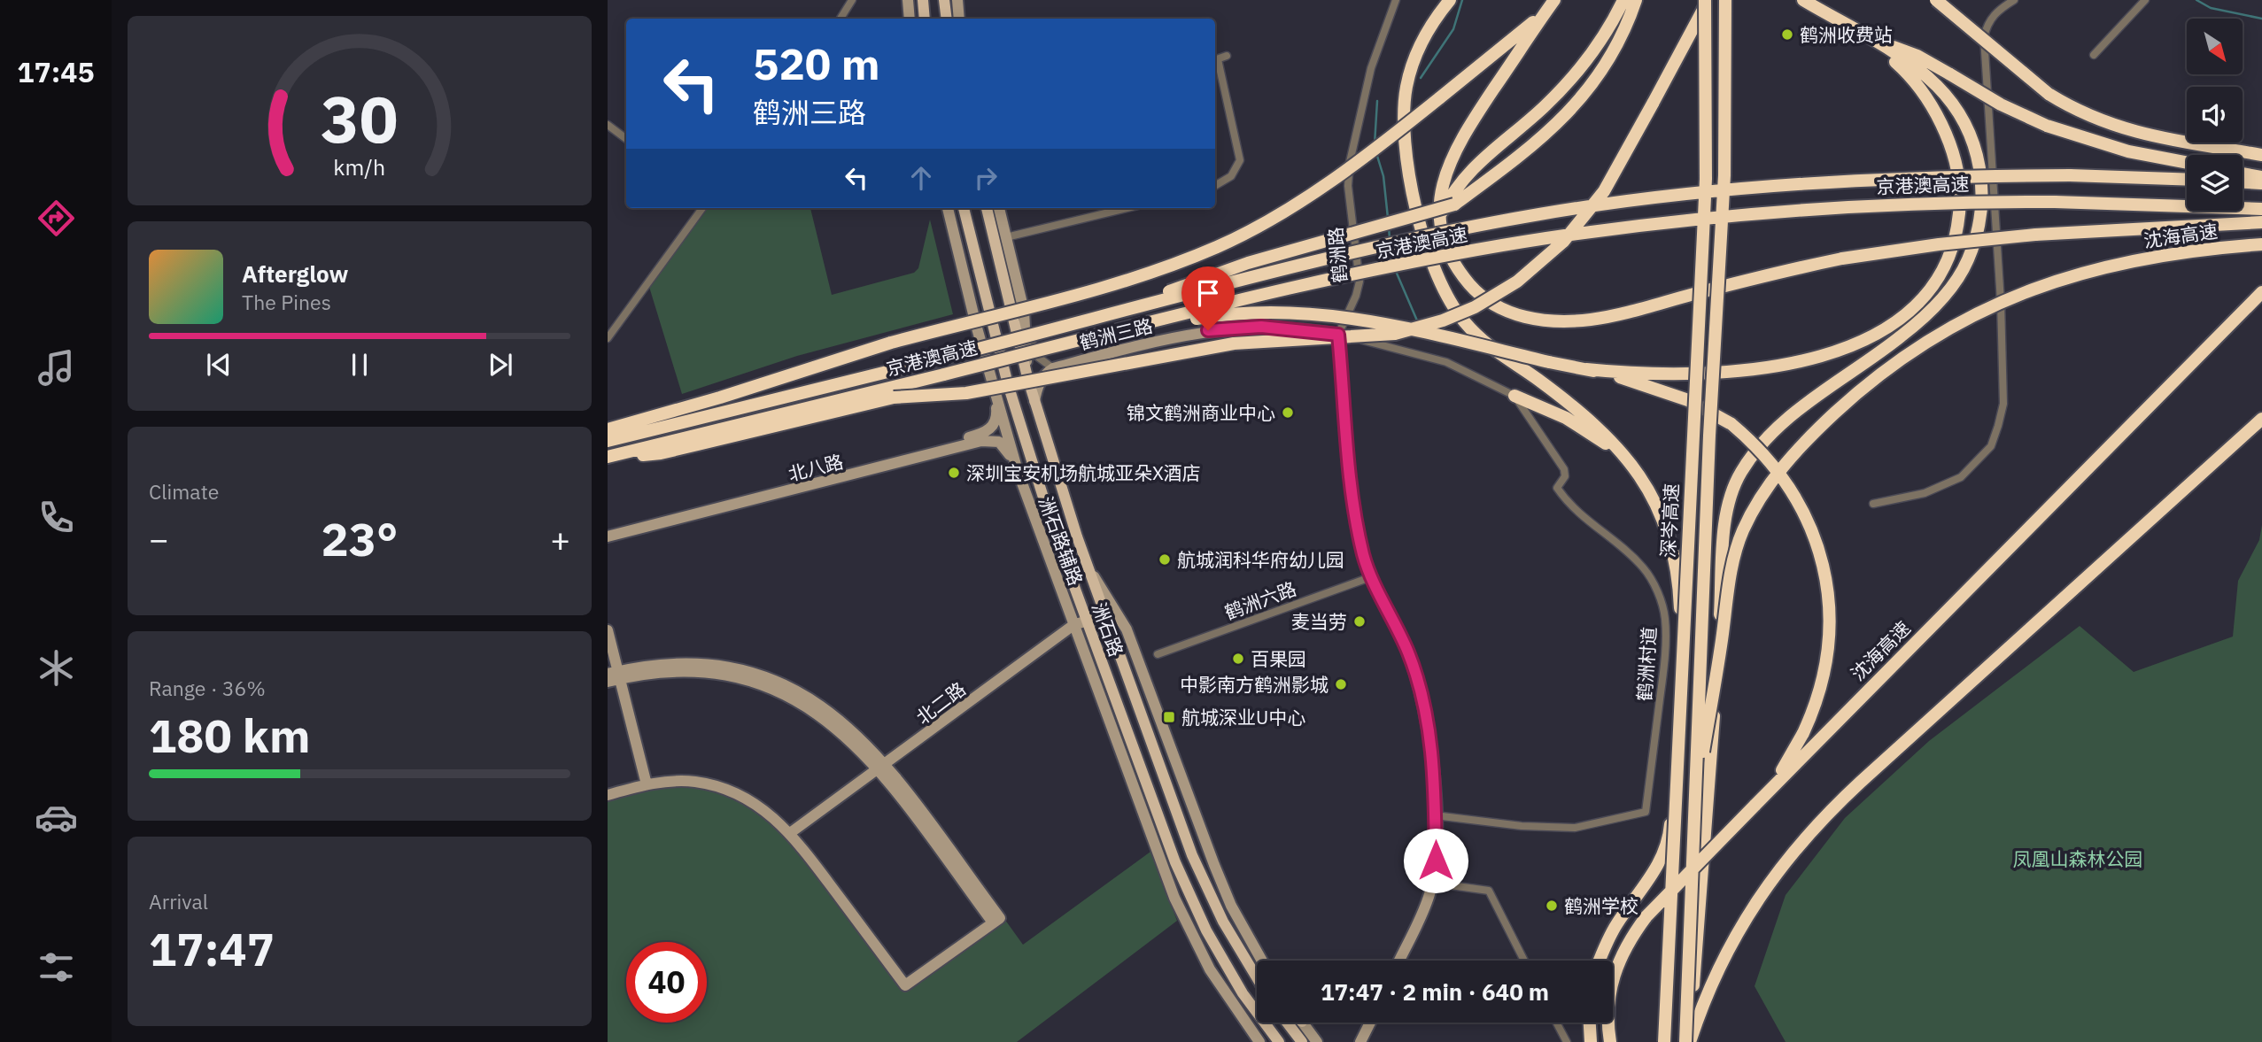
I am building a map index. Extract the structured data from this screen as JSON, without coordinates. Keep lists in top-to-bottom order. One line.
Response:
{"streets":{"highway":["京港澳高速","沈海高速","深岑高速"],"main road":["洲石路"],"street":["鹤洲路","鹤洲三路","北八路","洲石路辅路","鹤洲六路","鹤洲村道","北二路"]},"crossings":[["沈海高速","深岑高速"],["鹤洲路","鹤洲三路"],["鹤洲路","鹤洲六路"],["鹤洲路","鹤洲村道"],["鹤洲三路","鹤洲村道"],["北八路","洲石路辅路"],["洲石路辅路","北二路"],["洲石路","北二路"]],"parks":["凤凰山森林公园"],"places":{"other":["鹤洲收费站","锦文鹤洲商业中心","深圳宝安机场航城亚朵X酒店","航城润科华府幼儿园","麦当劳","百果园","中影南方鹤洲影城","鹤洲学校"],"transit":["航城深业U中心"]},"north":"bottom right","page":{"tabs":"17:45","turn":["520 m","鹤洲三路"],"song":["Afterglow","The Pines"],"tile":["Climate",["Range · 36%","180 km"],["Arrival","17:47"]],"heat":["−","23°","+"],"limit":"40","trip":"17:47 · 2 min · 640 m","gauge":["30","km/h"]}}
